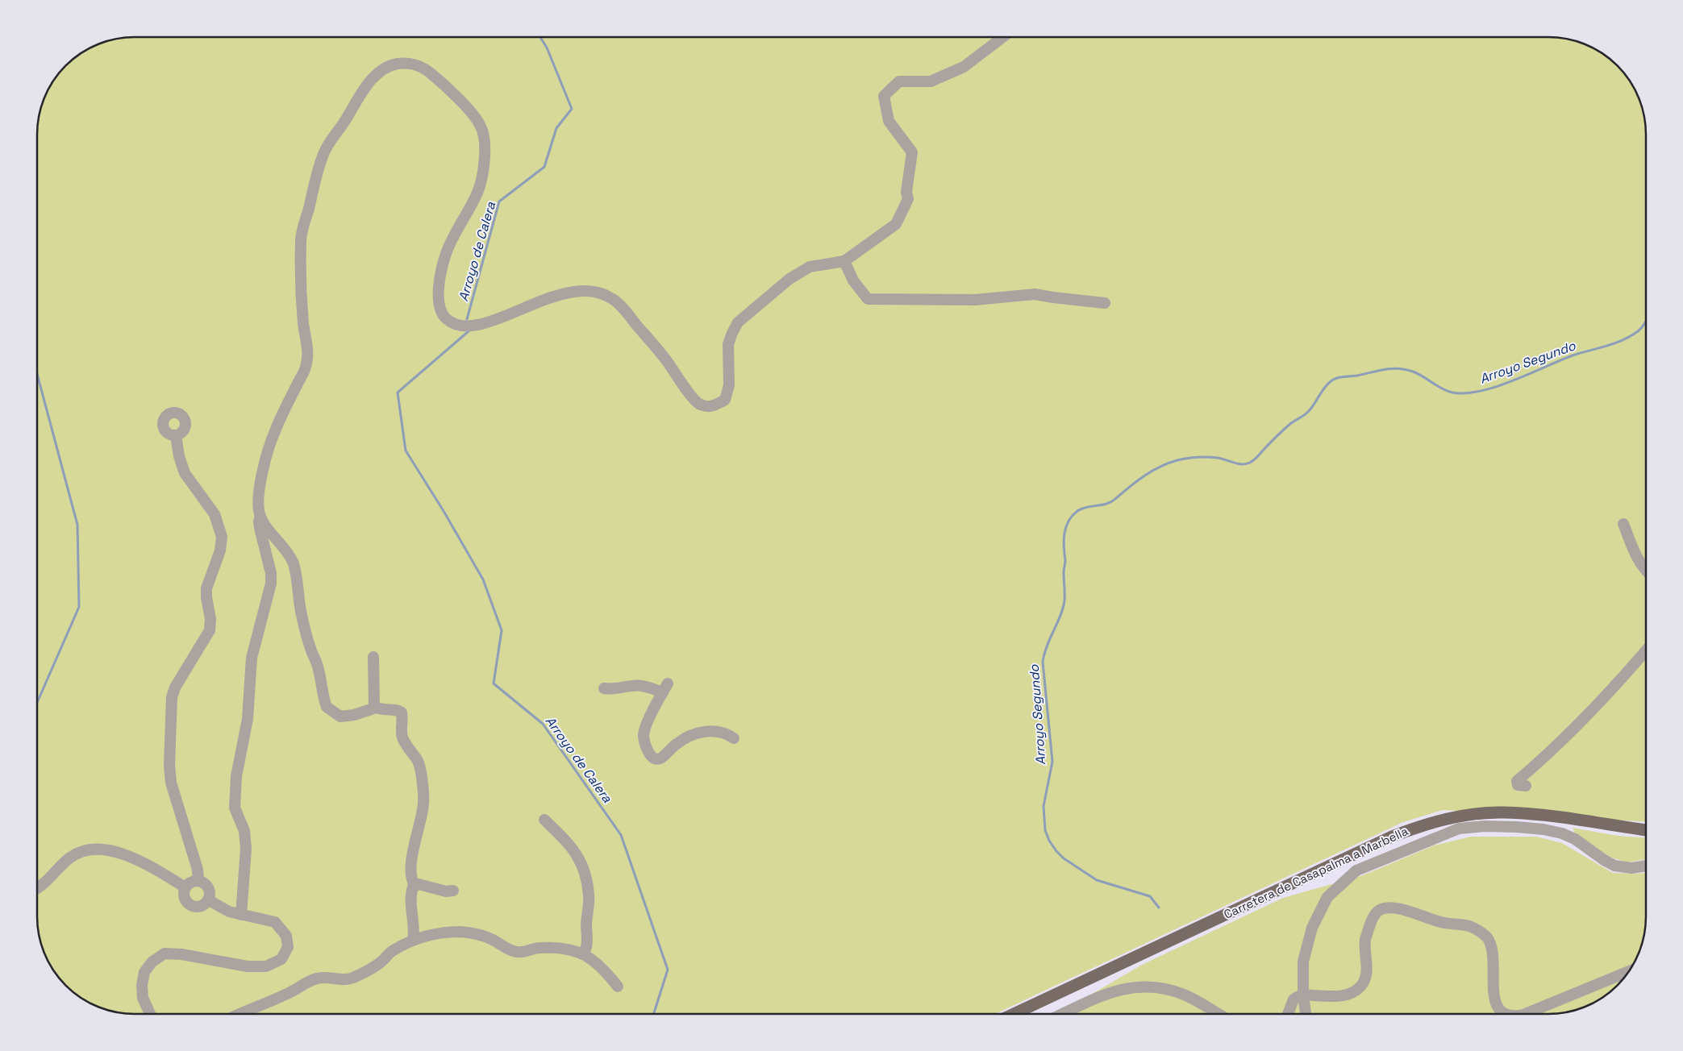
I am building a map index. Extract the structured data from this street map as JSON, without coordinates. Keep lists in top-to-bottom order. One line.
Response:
{"streets":{"main road":["Carretera de Casapalma a Marbella"]},"water":["Arroyo de Calera","Arroyo Segundo"]}
